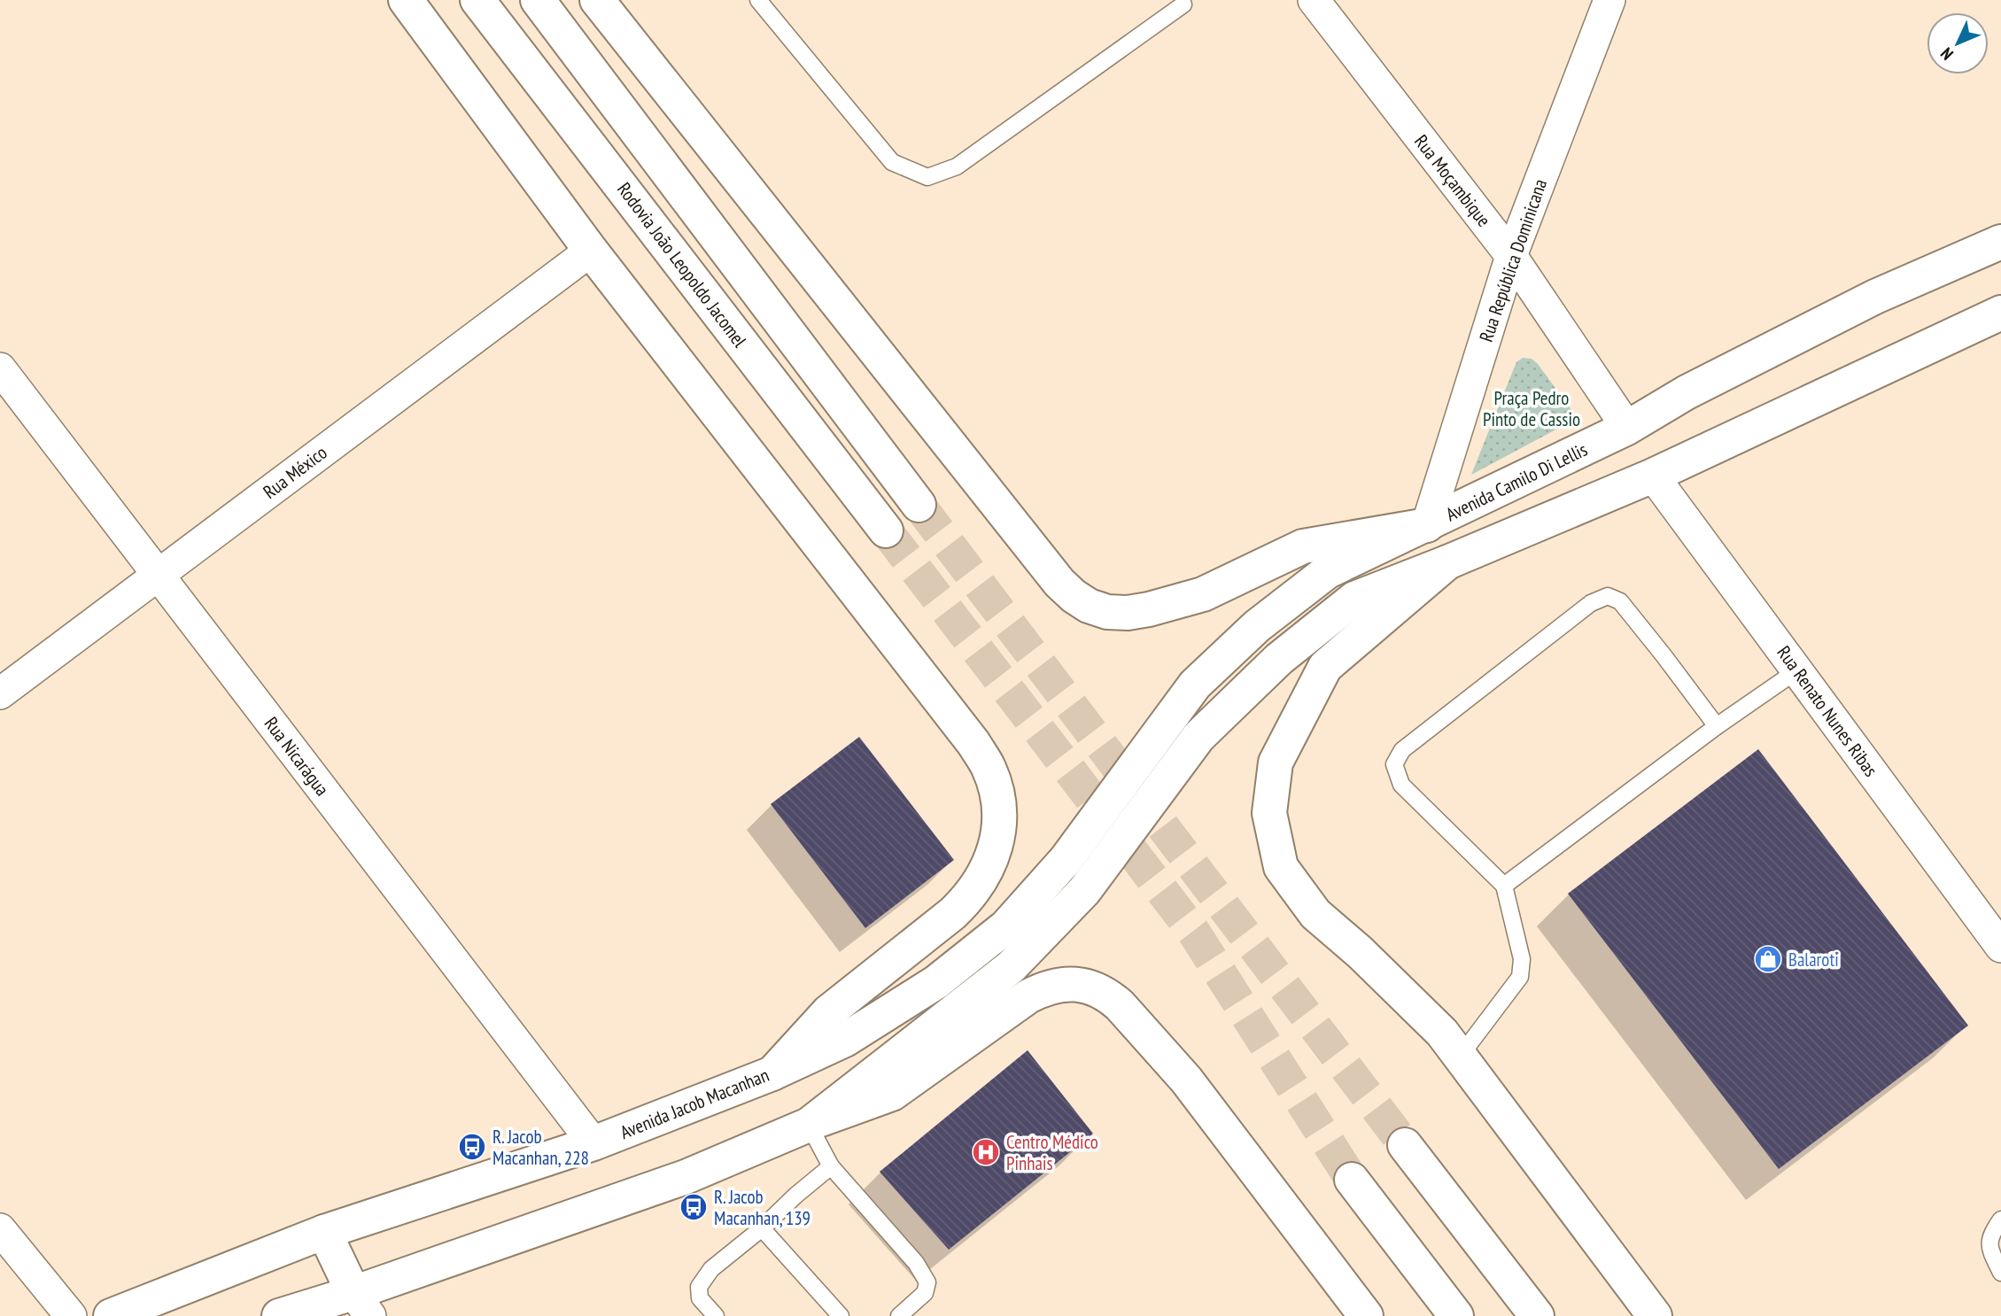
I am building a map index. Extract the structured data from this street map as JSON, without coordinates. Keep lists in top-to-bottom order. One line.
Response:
{"streets":{"main road":["Rodovia João Leopoldo Jacomel","Avenida Camilo Di Lellis","Avenida Jacob Macanhan"],"street":["Rua Moçambique","Rua República Dominicana","Rua México","Rua Renato Nunes Ribas","Rua Nicarágua"]},"crossings":[["Rua Moçambique","Rua República Dominicana"],["Rua Moçambique","Avenida Camilo Di Lellis"],["Rua República Dominicana","Avenida Camilo Di Lellis"],["Rua México","Rua Nicarágua"],["Avenida Camilo Di Lellis","Avenida Jacob Macanhan"],["Rua Nicarágua","Avenida Jacob Macanhan"]],"parks":["Praça Pedro Pinto de Cassio"],"places":{"shop":["Balaroti"],"bus stop":["R. Jacob Macanhan, 228","R. Jacob Macanhan, 139"],"hospital":["Centro Médico Pinhais"]},"north":"bottom left"}
